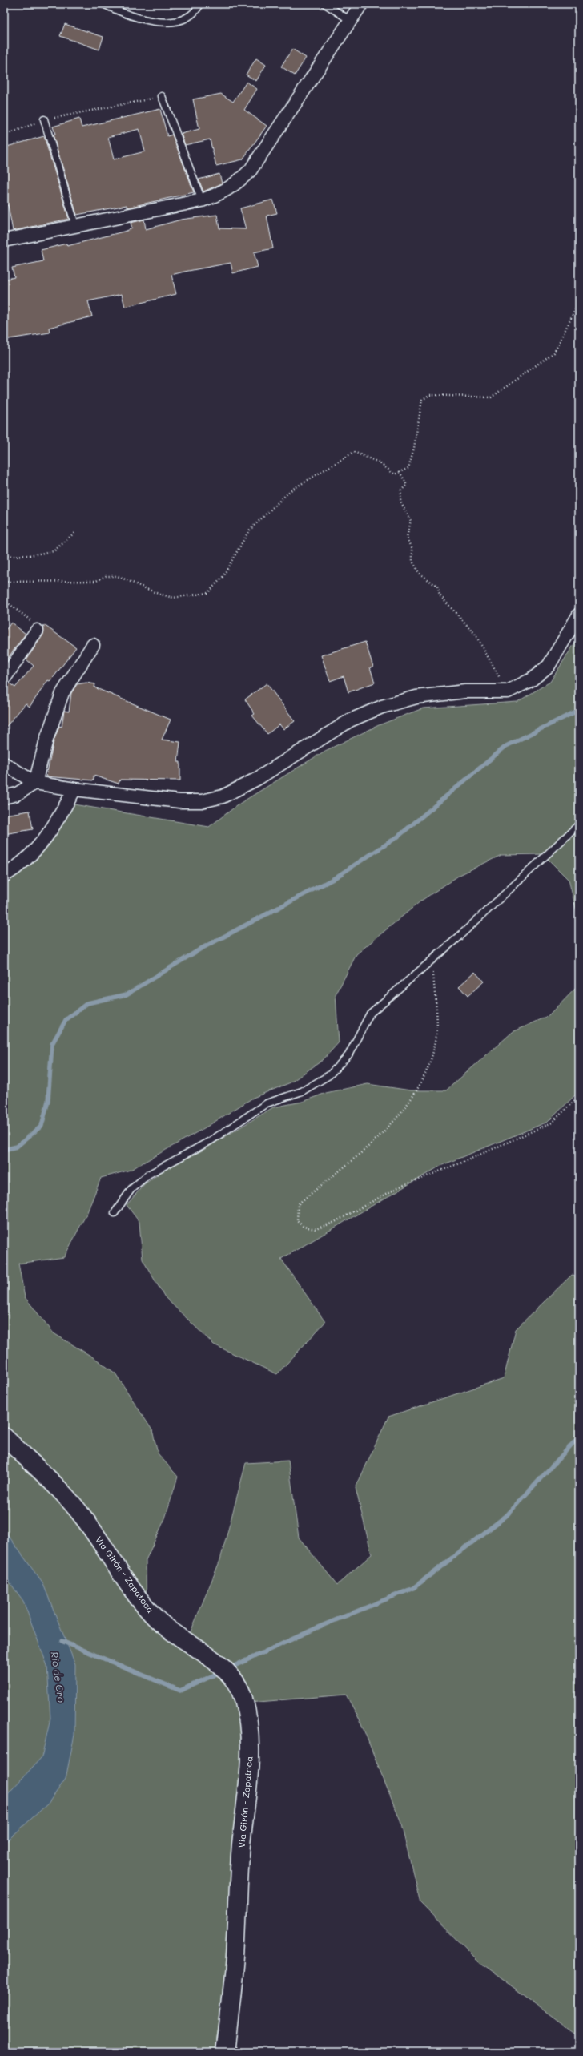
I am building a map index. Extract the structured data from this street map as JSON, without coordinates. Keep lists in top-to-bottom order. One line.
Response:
{"streets":{"main road":["Vía Girón - Zapatoca"]},"water":["Río de Oro"]}
